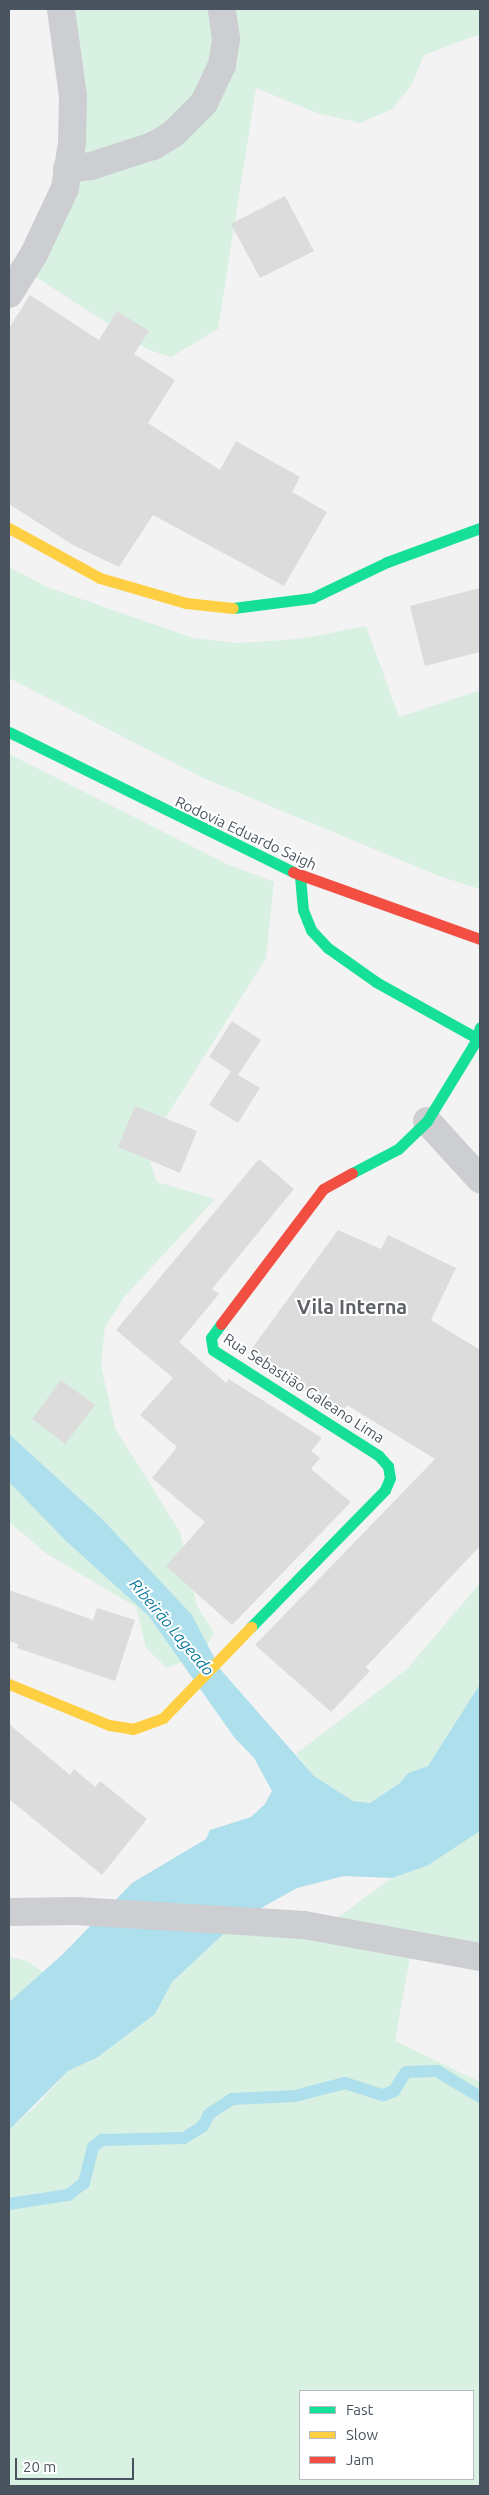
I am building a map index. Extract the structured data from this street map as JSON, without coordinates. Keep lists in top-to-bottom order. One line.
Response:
{"streets":{"main road":["Rodovia Eduardo Saigh","Rua Sebastião Galeano Lima"]},"districts":["Vila Interna"],"water":["Ribeirão Lageado"],"legend":["Fast","Slow","Jam"],"scale_bar":"20 m"}
